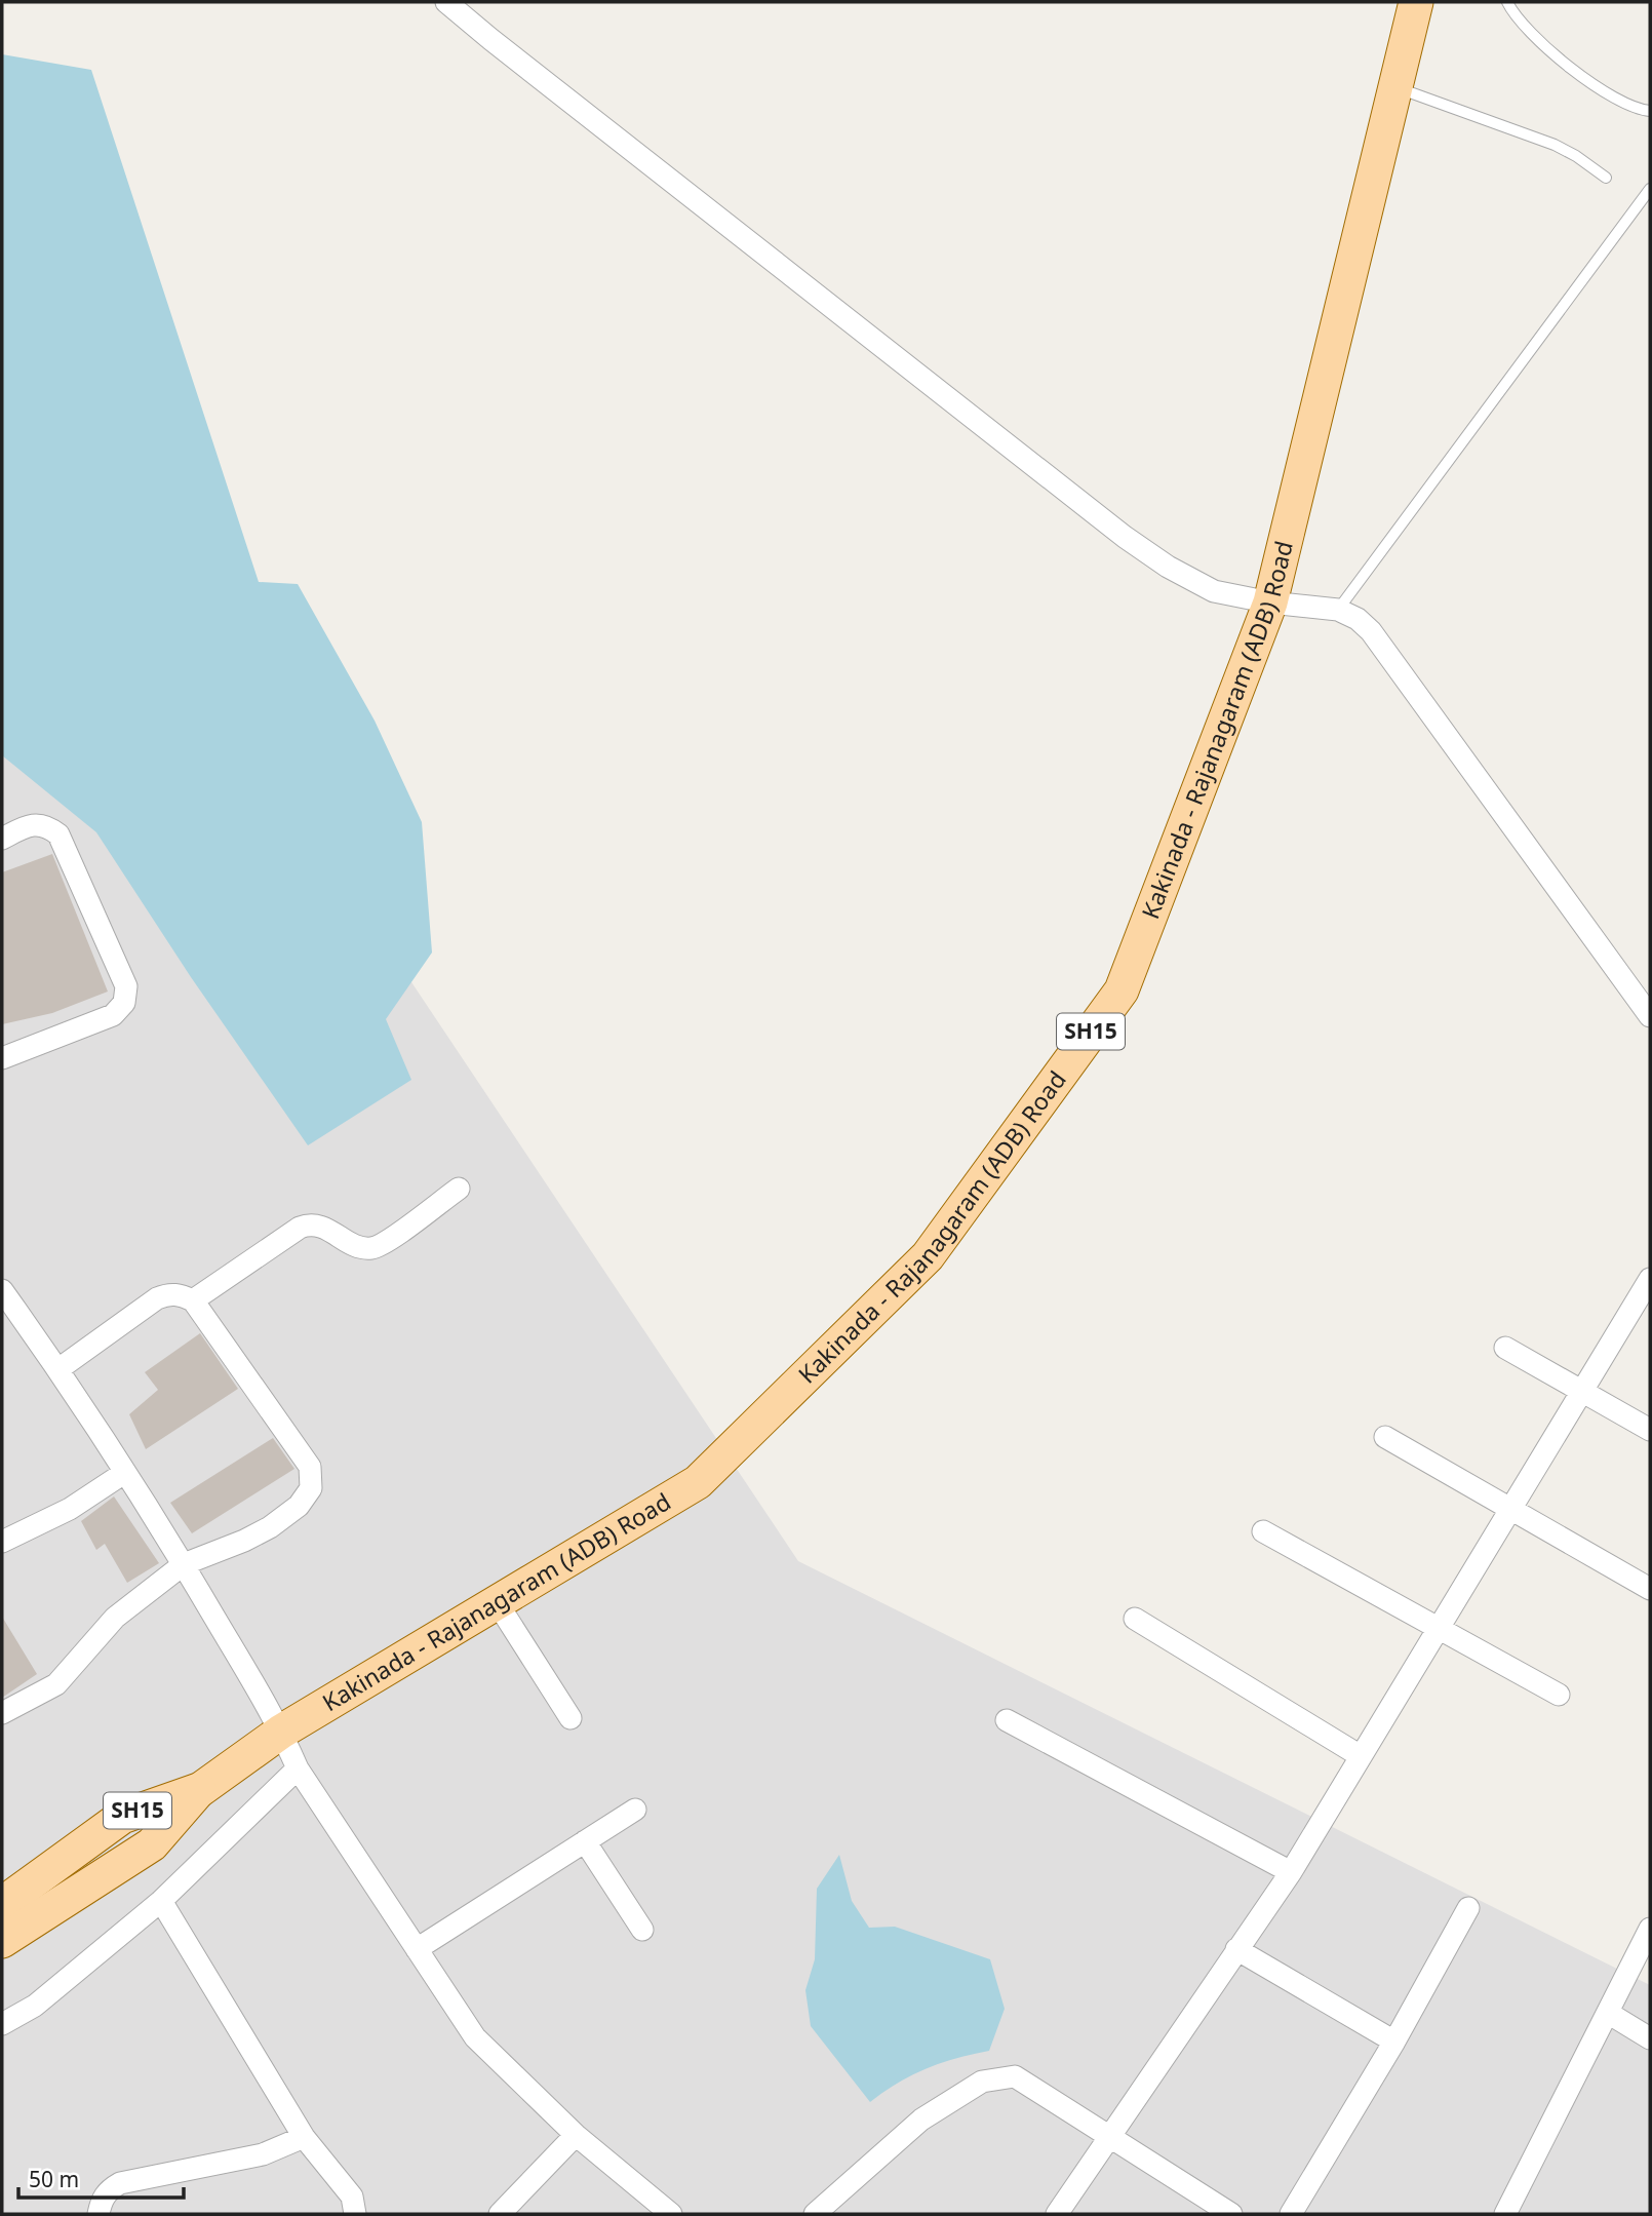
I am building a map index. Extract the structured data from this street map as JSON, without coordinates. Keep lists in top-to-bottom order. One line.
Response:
{"streets":{"main road":["Kakinada - Rajanagaram (ADB) Road","SH15"]},"crossings":[["Kakinada - Rajanagaram (ADB) Road","SH15"]],"scale_bar":"50 m"}
